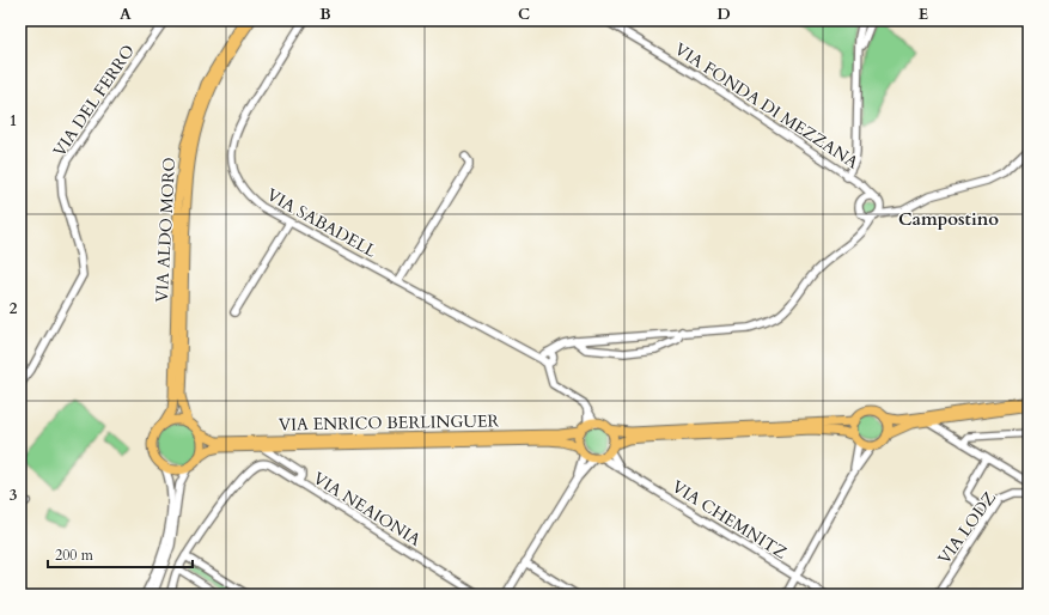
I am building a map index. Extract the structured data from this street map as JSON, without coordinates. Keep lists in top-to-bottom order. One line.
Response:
{"streets":{"main road":["VIA ALDO MORO","VIA ENRICO BERLINGUER"],"street":["VIA DEL FERRO","VIA FONDA DI MEZZANA","VIA SABADELL","VIA NEAIONIA","VIA CHEMNITZ","VIA LODZ"]},"crossings":[["VIA ALDO MORO","VIA ENRICO BERLINGUER"],["VIA ENRICO BERLINGUER","VIA CHEMNITZ"]],"districts":["Campostino"],"scale_bar":"200 m","grid":{"columns":["A","B","C","D","E"],"rows":["1","2","3"]}}
